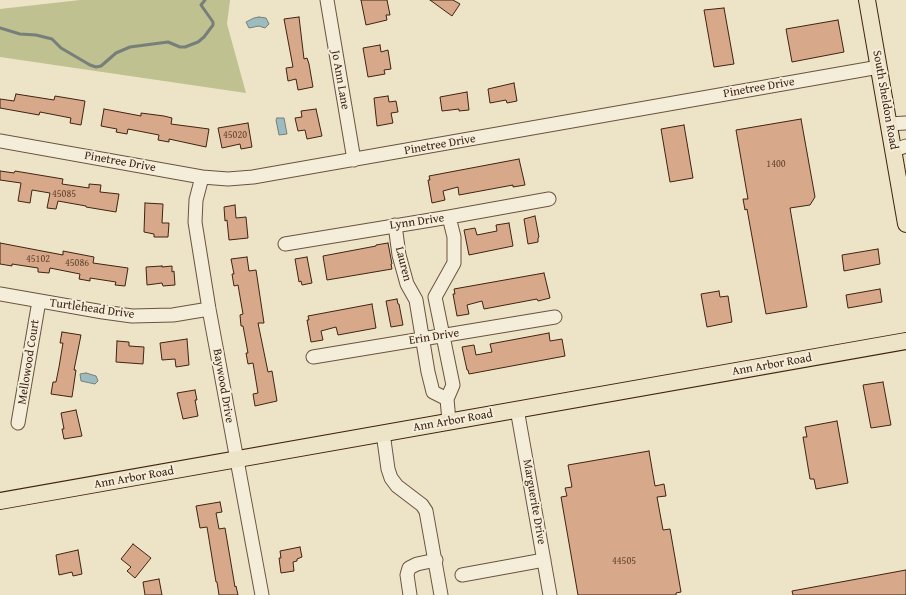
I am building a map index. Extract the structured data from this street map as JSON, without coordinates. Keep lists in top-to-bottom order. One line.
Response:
{"streets":{"main road":["South Sheldon Road","Ann Arbor Road"],"street":["Jo Ann Lane","Pinetree Drive","Lynn Drive","Lauren","Turtlehead Drive","Erin Drive","Mellowood Court","Baywood Drive","Marguerite Drive"]},"crossings":[["Jo Ann Lane","Pinetree Drive"],["Pinetree Drive","South Sheldon Road"],["Pinetree Drive","Baywood Drive"],["Lynn Drive","Lauren"],["Lauren","Erin Drive"],["Turtlehead Drive","Mellowood Court"],["Turtlehead Drive","Baywood Drive"],["Ann Arbor Road","Baywood Drive"],["Ann Arbor Road","Marguerite Drive"]],"house_numbers":["45020","1400","45085","45102","45086","44505"]}
